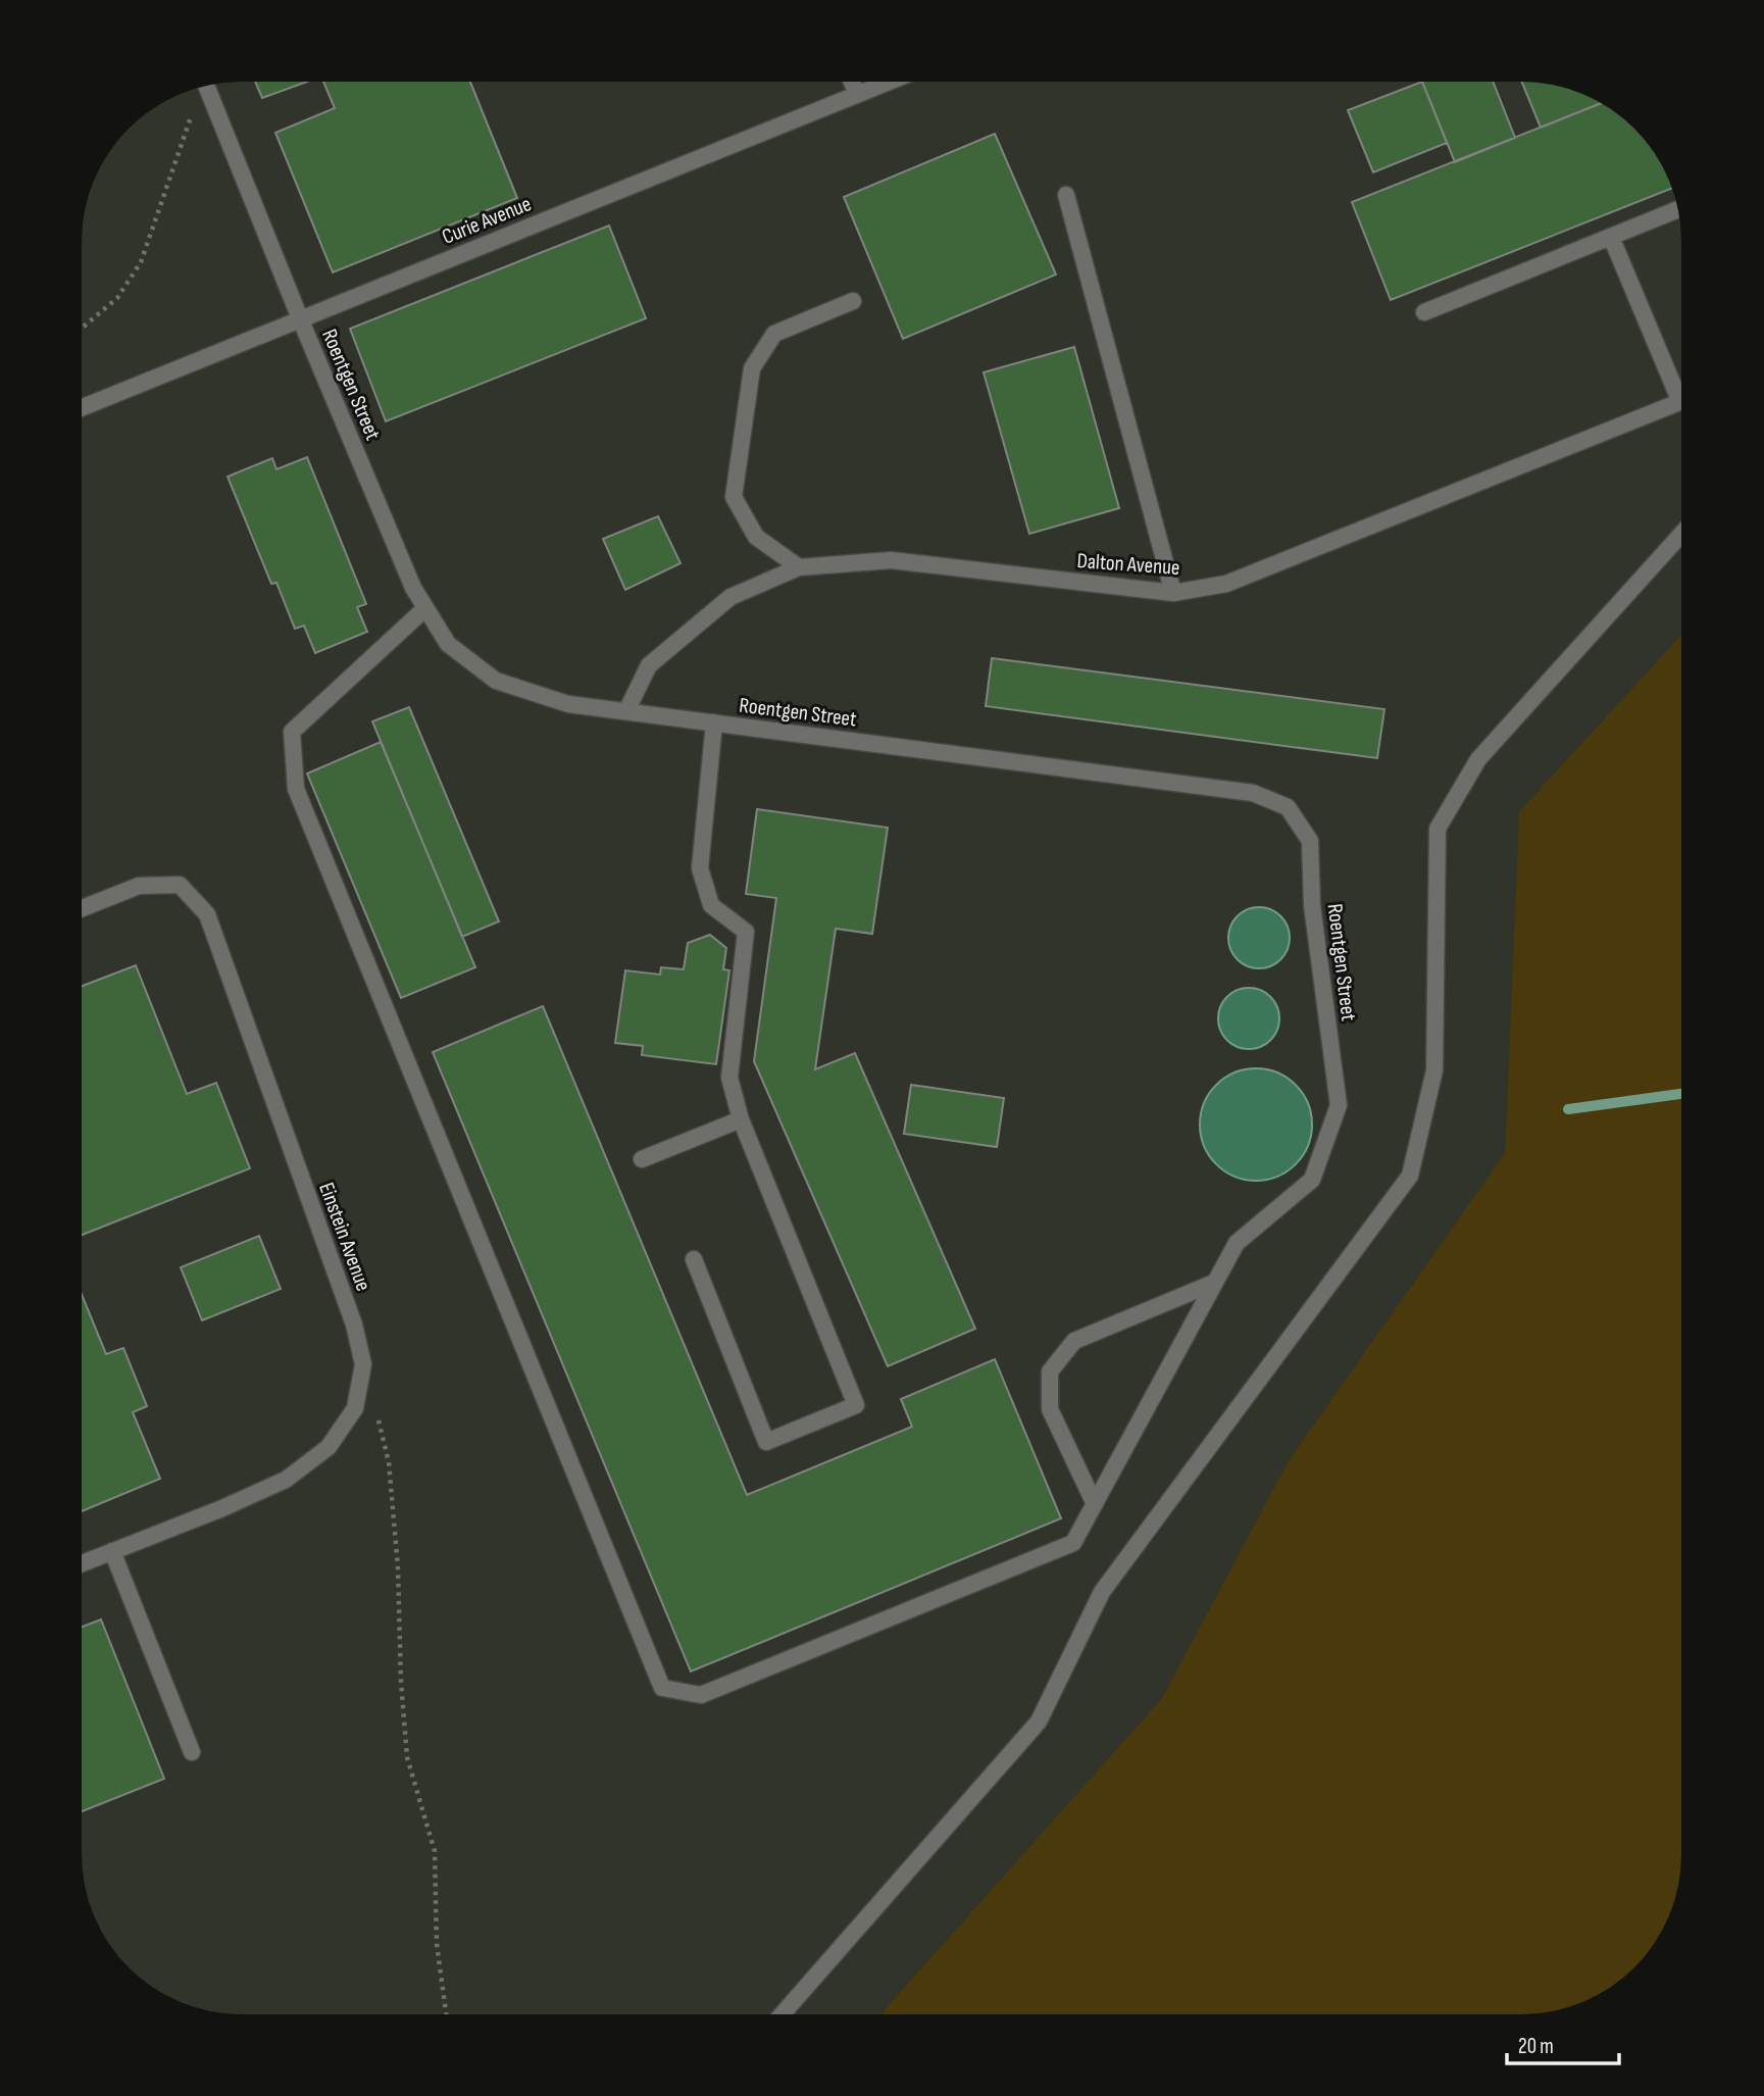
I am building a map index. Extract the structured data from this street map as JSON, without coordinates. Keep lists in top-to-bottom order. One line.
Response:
{"streets":{"lane":["Curie Avenue","Roentgen Street","Dalton Avenue","Einstein Avenue"]},"crossings":[["Curie Avenue","Roentgen Street"],["Roentgen Street","Dalton Avenue"]],"scale_bar":"20 m"}
